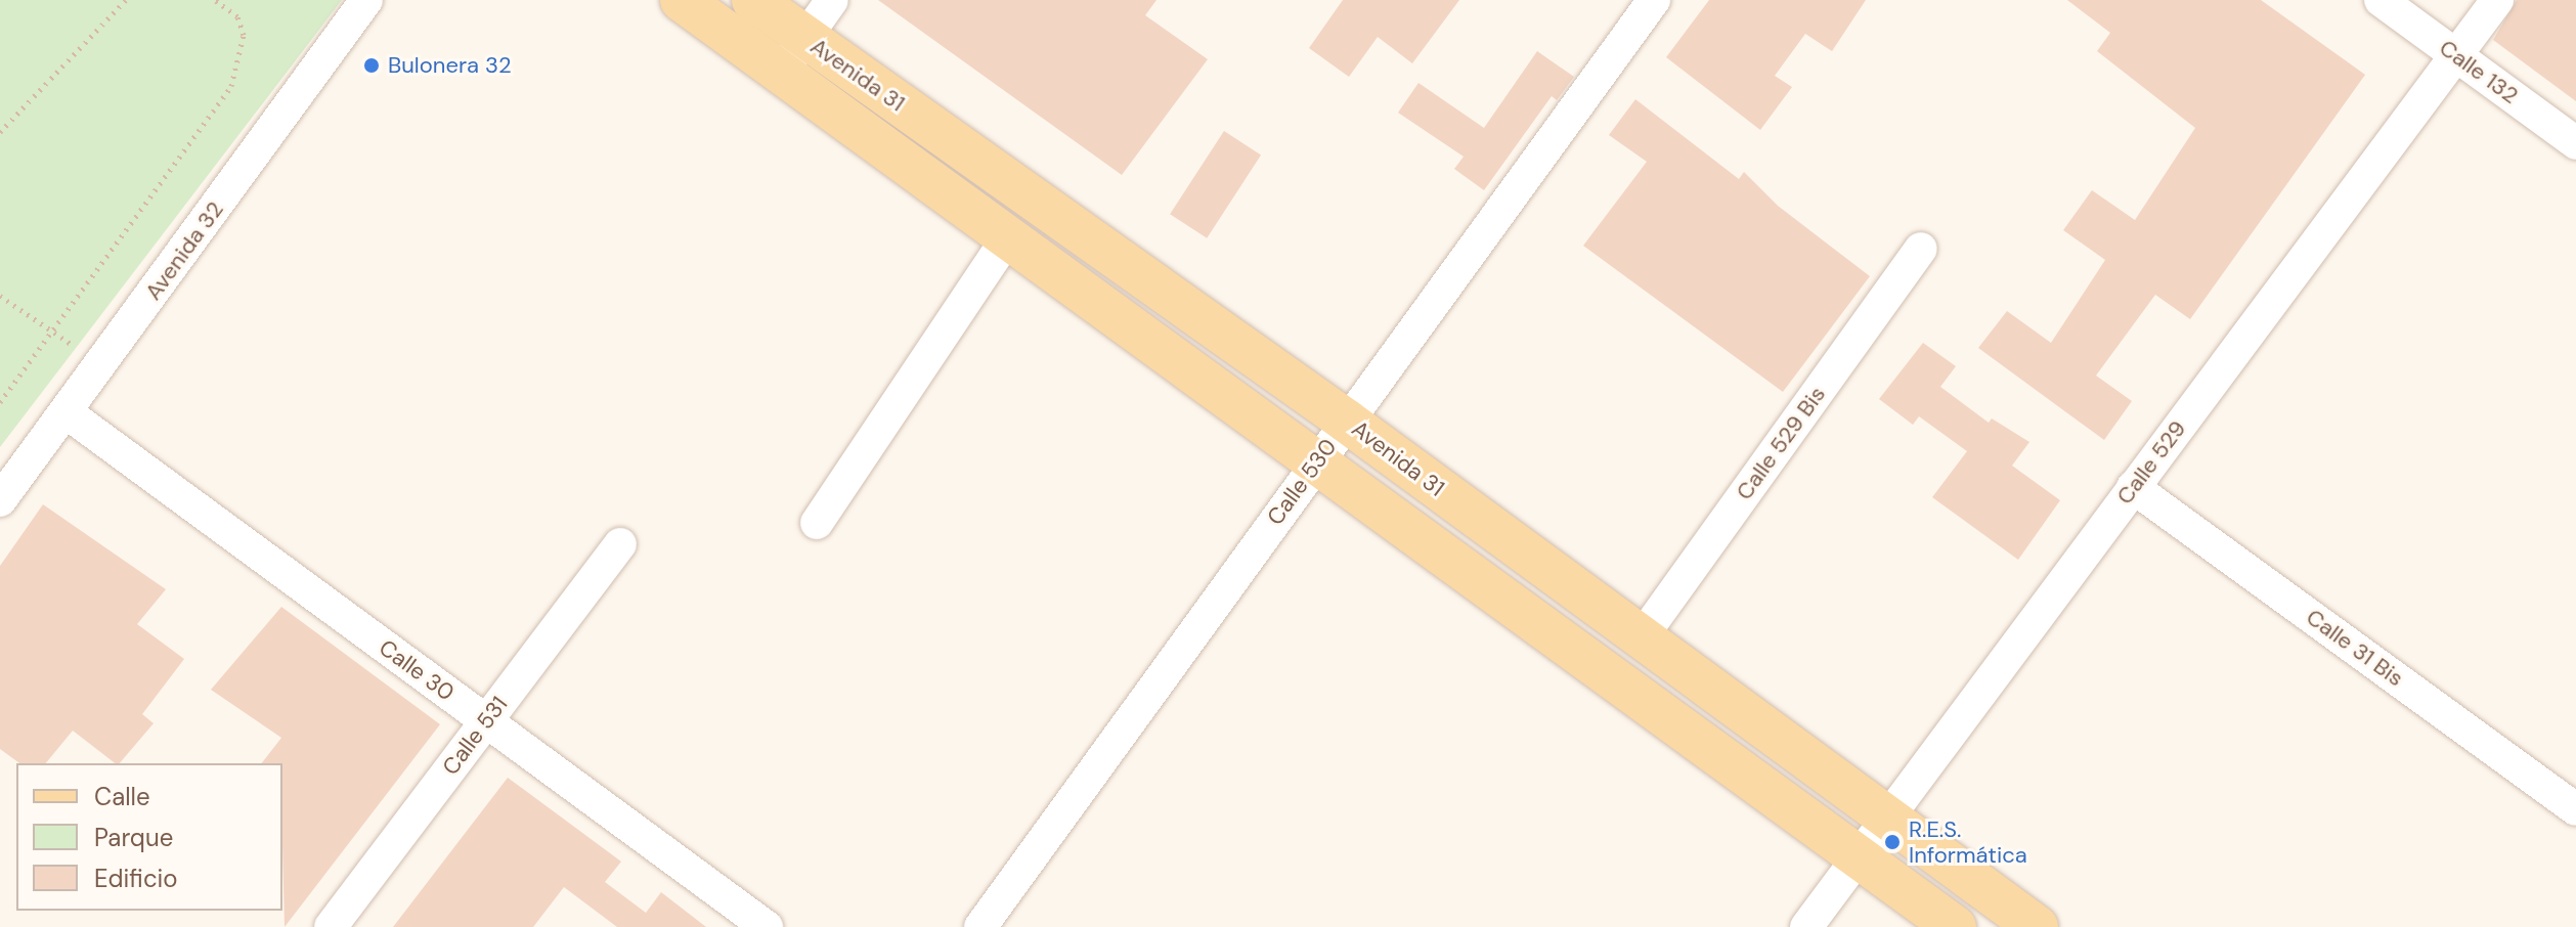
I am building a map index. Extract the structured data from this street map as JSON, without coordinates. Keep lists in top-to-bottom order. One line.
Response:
{"streets":{"main road":["Avenida 31"],"street":["Calle 132","Avenida 32","Calle 529 Bis","Calle 529","Calle 530","Calle 31 Bis","Calle 30","Calle 531"]},"crossings":[["Calle 132","Calle 529"],["Avenida 31","Calle 529 Bis"],["Avenida 31","Calle 529"],["Avenida 31","Calle 530"],["Avenida 32","Calle 30"],["Calle 529","Calle 31 Bis"],["Calle 30","Calle 531"]],"places":["Bulonera 32","R.E.S. Informática"],"legend":["Calle","Parque","Edificio"]}
